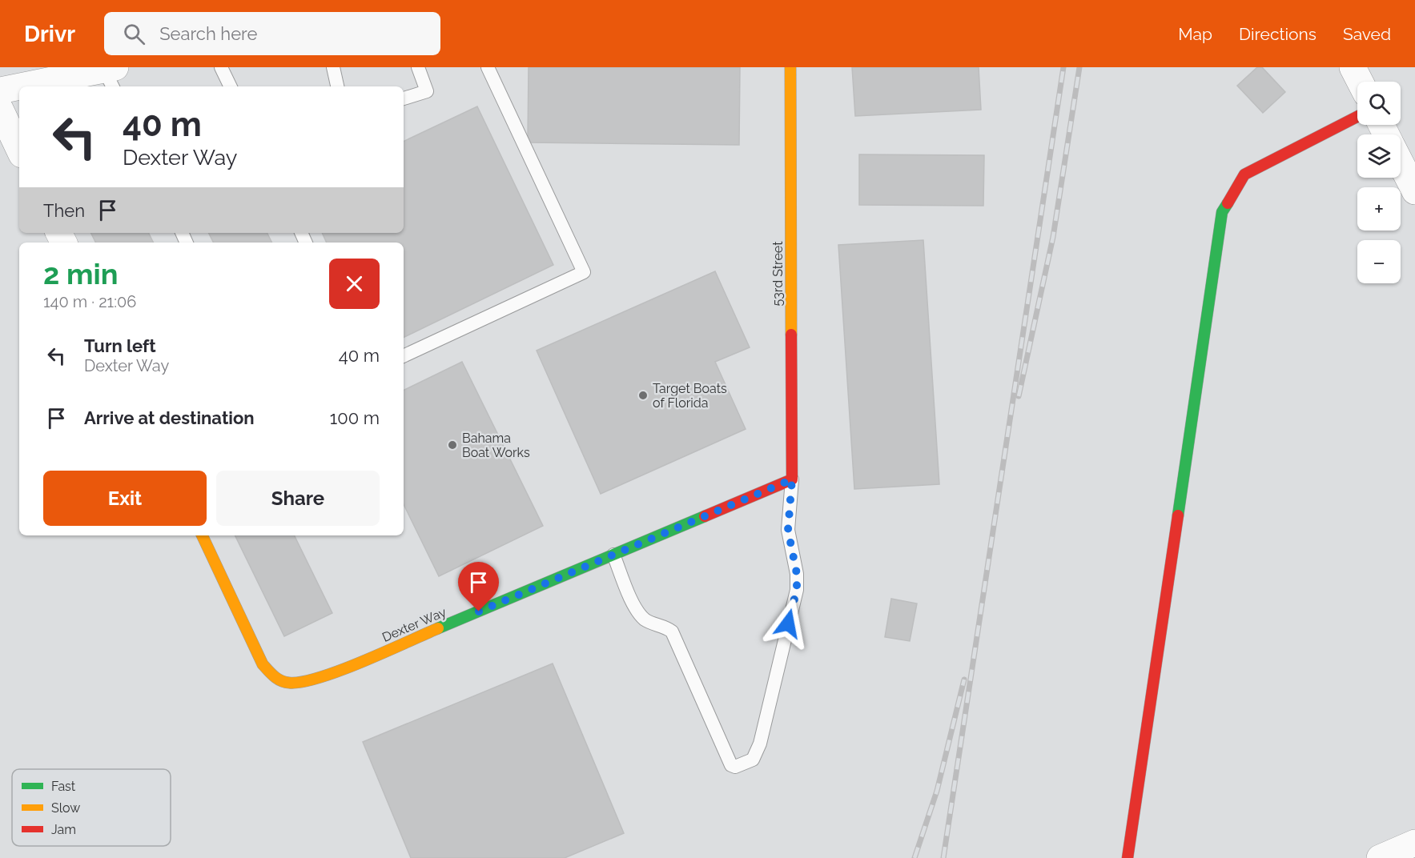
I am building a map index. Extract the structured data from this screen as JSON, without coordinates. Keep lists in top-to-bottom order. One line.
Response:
{"streets":{"street":["53rd Street","Dexter Way"]},"crossings":[["53rd Street","Dexter Way"]],"places":["Target Boats of Florida","Bahama Boat Works"],"legend":["Fast","Slow","Jam"],"page":{"header":"Drivr","search":"Search here","nav":["Map","Directions","Saved"],"map_buttons":["+","−"],"turn":["40 m","Dexter Way"],"then":"Then","heading":["2 min","140 m · 21:06"],"list":[{"name":"Turn left","note":"Dexter Way","value":"40 m"},{"name":"Arrive at destination","value":"100 m"}],"buttons":["Exit","Share"]}}
